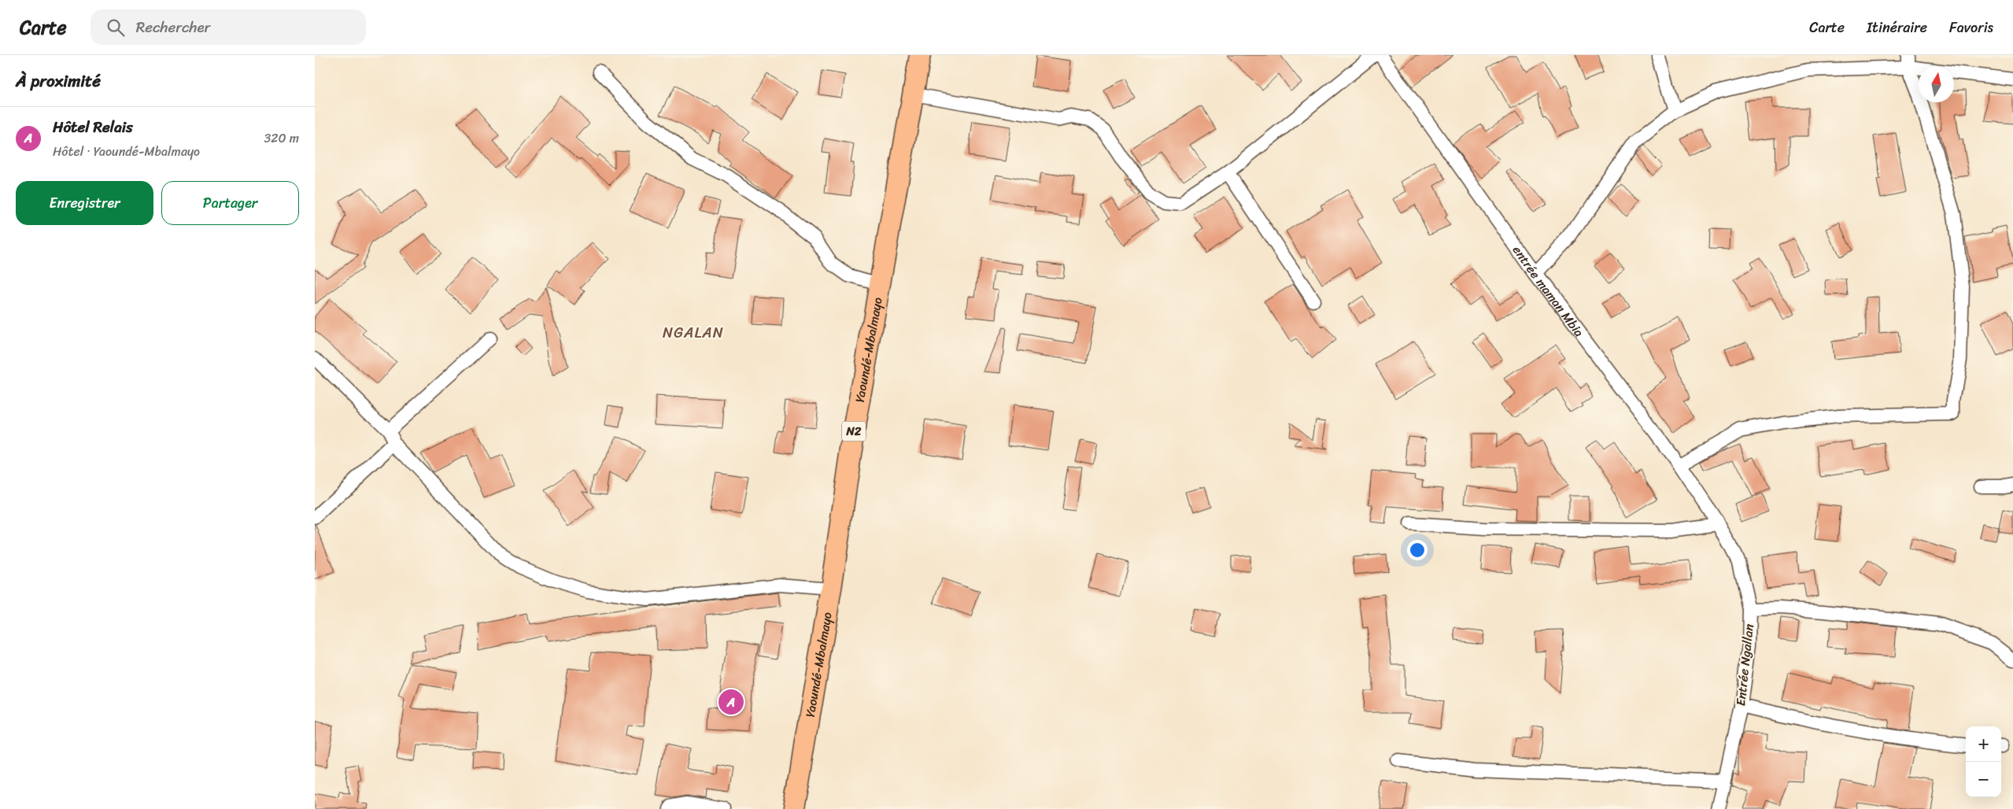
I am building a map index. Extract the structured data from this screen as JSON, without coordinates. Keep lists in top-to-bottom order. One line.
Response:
{"streets":{"highway":["Yaoundé-Mbalmayo","N2"],"street":["entrée maman Mbia","Entrée Ngallan"]},"crossings":[["entrée maman Mbia","Entrée Ngallan"]],"districts":["NGALAN"],"north":"top","page":{"header":"Carte","search":"Rechercher","nav":["Carte","Itinéraire","Favoris"],"heading":"À proximité","list":[{"mark":"A","name":"Hôtel Relais","note":"Hôtel · Yaoundé-Mbalmayo","value":"320 m"}],"buttons":["Enregistrer","Partager"],"pins":"A","map_buttons":["+","−"]}}
